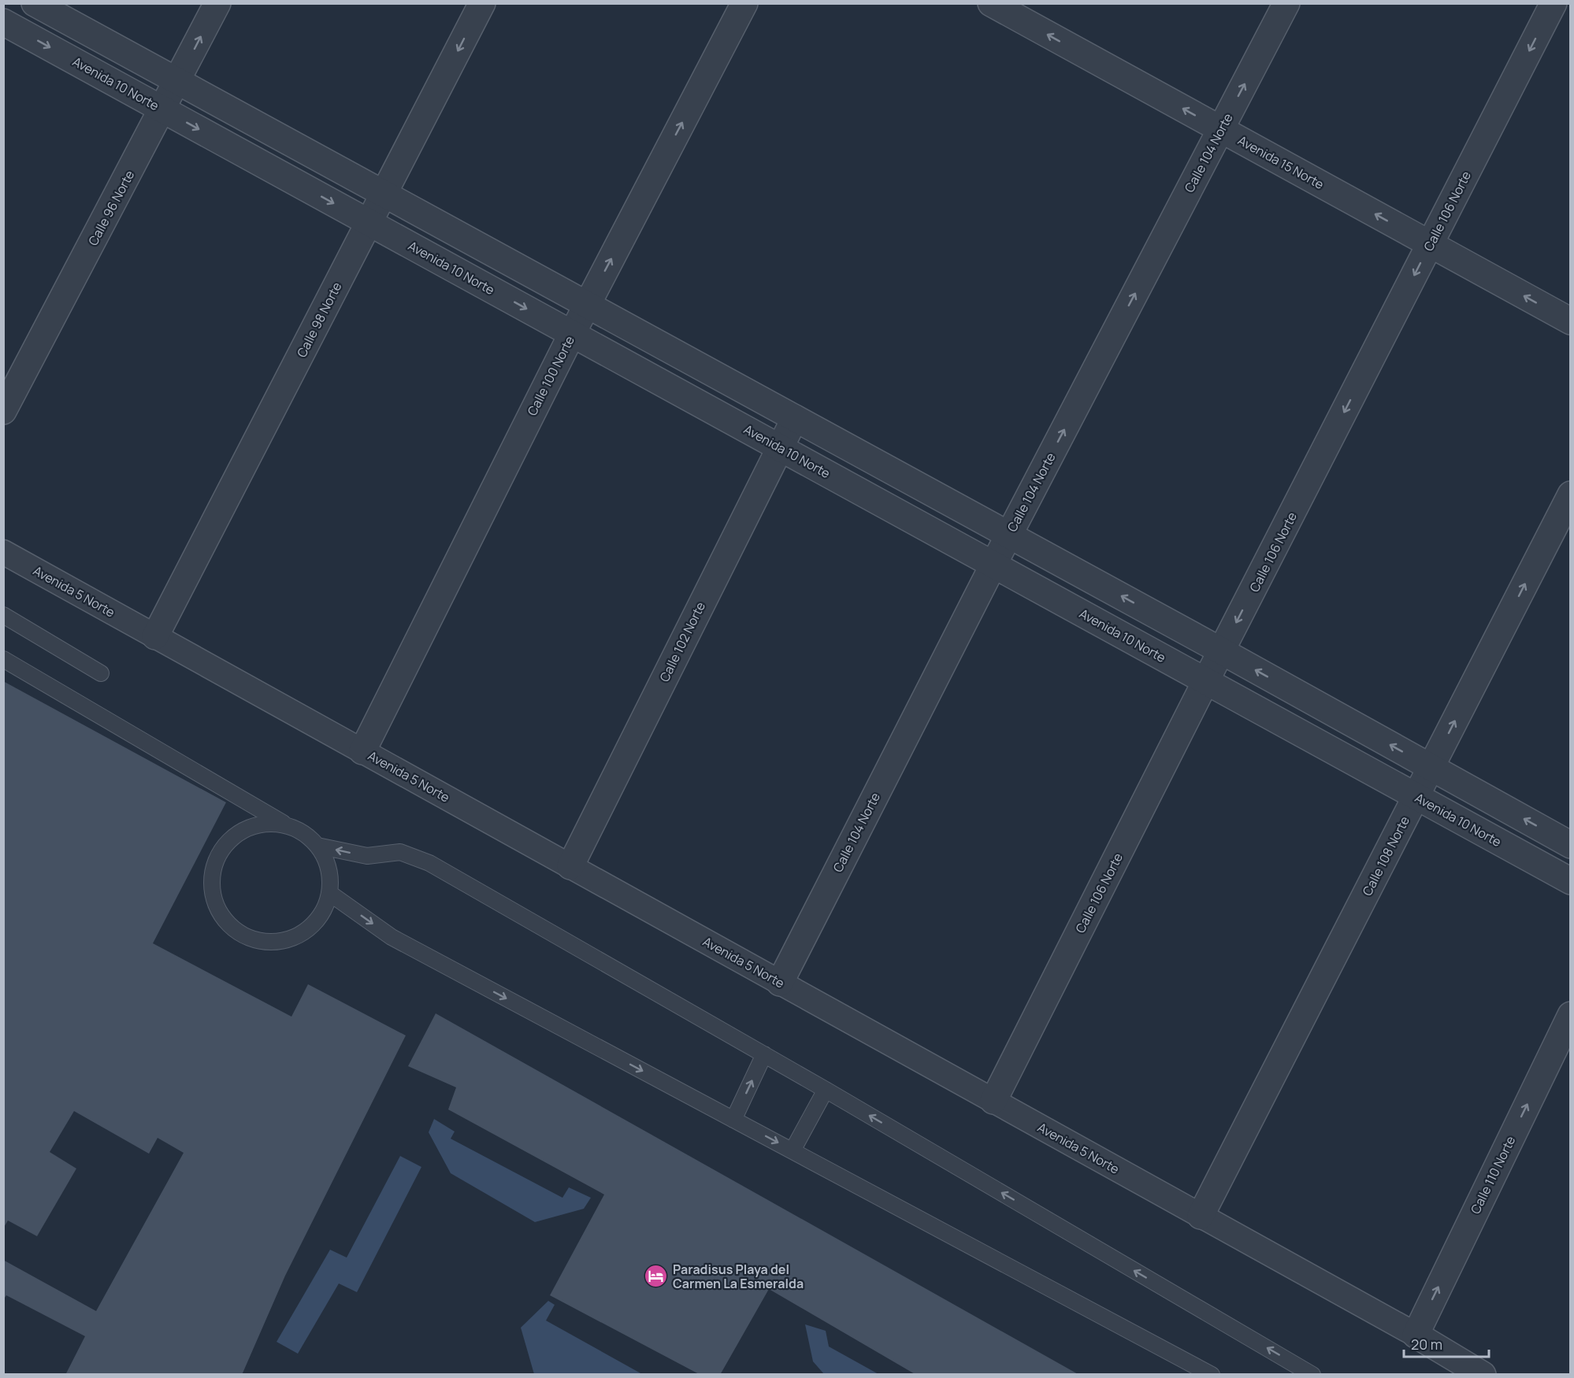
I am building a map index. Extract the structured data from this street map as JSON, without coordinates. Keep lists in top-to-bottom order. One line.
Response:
{"streets":{"street":["Avenida 10 Norte","Calle 104 Norte","Avenida 15 Norte","Calle 96 Norte","Calle 106 Norte","Calle 98 Norte","Calle 100 Norte","Avenida 5 Norte","Calle 102 Norte","Calle 108 Norte","Calle 110 Norte"]},"crossings":[["Avenida 10 Norte","Calle 104 Norte"],["Avenida 10 Norte","Calle 96 Norte"],["Avenida 10 Norte","Calle 106 Norte"],["Avenida 10 Norte","Calle 98 Norte"],["Avenida 10 Norte","Calle 100 Norte"],["Avenida 10 Norte","Calle 102 Norte"],["Avenida 10 Norte","Calle 108 Norte"],["Calle 104 Norte","Avenida 15 Norte"],["Calle 104 Norte","Avenida 5 Norte"],["Avenida 15 Norte","Calle 106 Norte"],["Calle 106 Norte","Avenida 5 Norte"],["Calle 98 Norte","Avenida 5 Norte"],["Calle 100 Norte","Avenida 5 Norte"],["Avenida 5 Norte","Calle 102 Norte"],["Avenida 5 Norte","Calle 108 Norte"],["Avenida 5 Norte","Calle 110 Norte"]],"one_way":["Calle 104 Norte","Avenida 15 Norte","Calle 106 Norte","Calle 100 Norte","Calle 108 Norte","Calle 110 Norte"],"places":{"hotel":["Paradisus Playa del Carmen La Esmeralda"]},"scale_bar":"20 m"}
